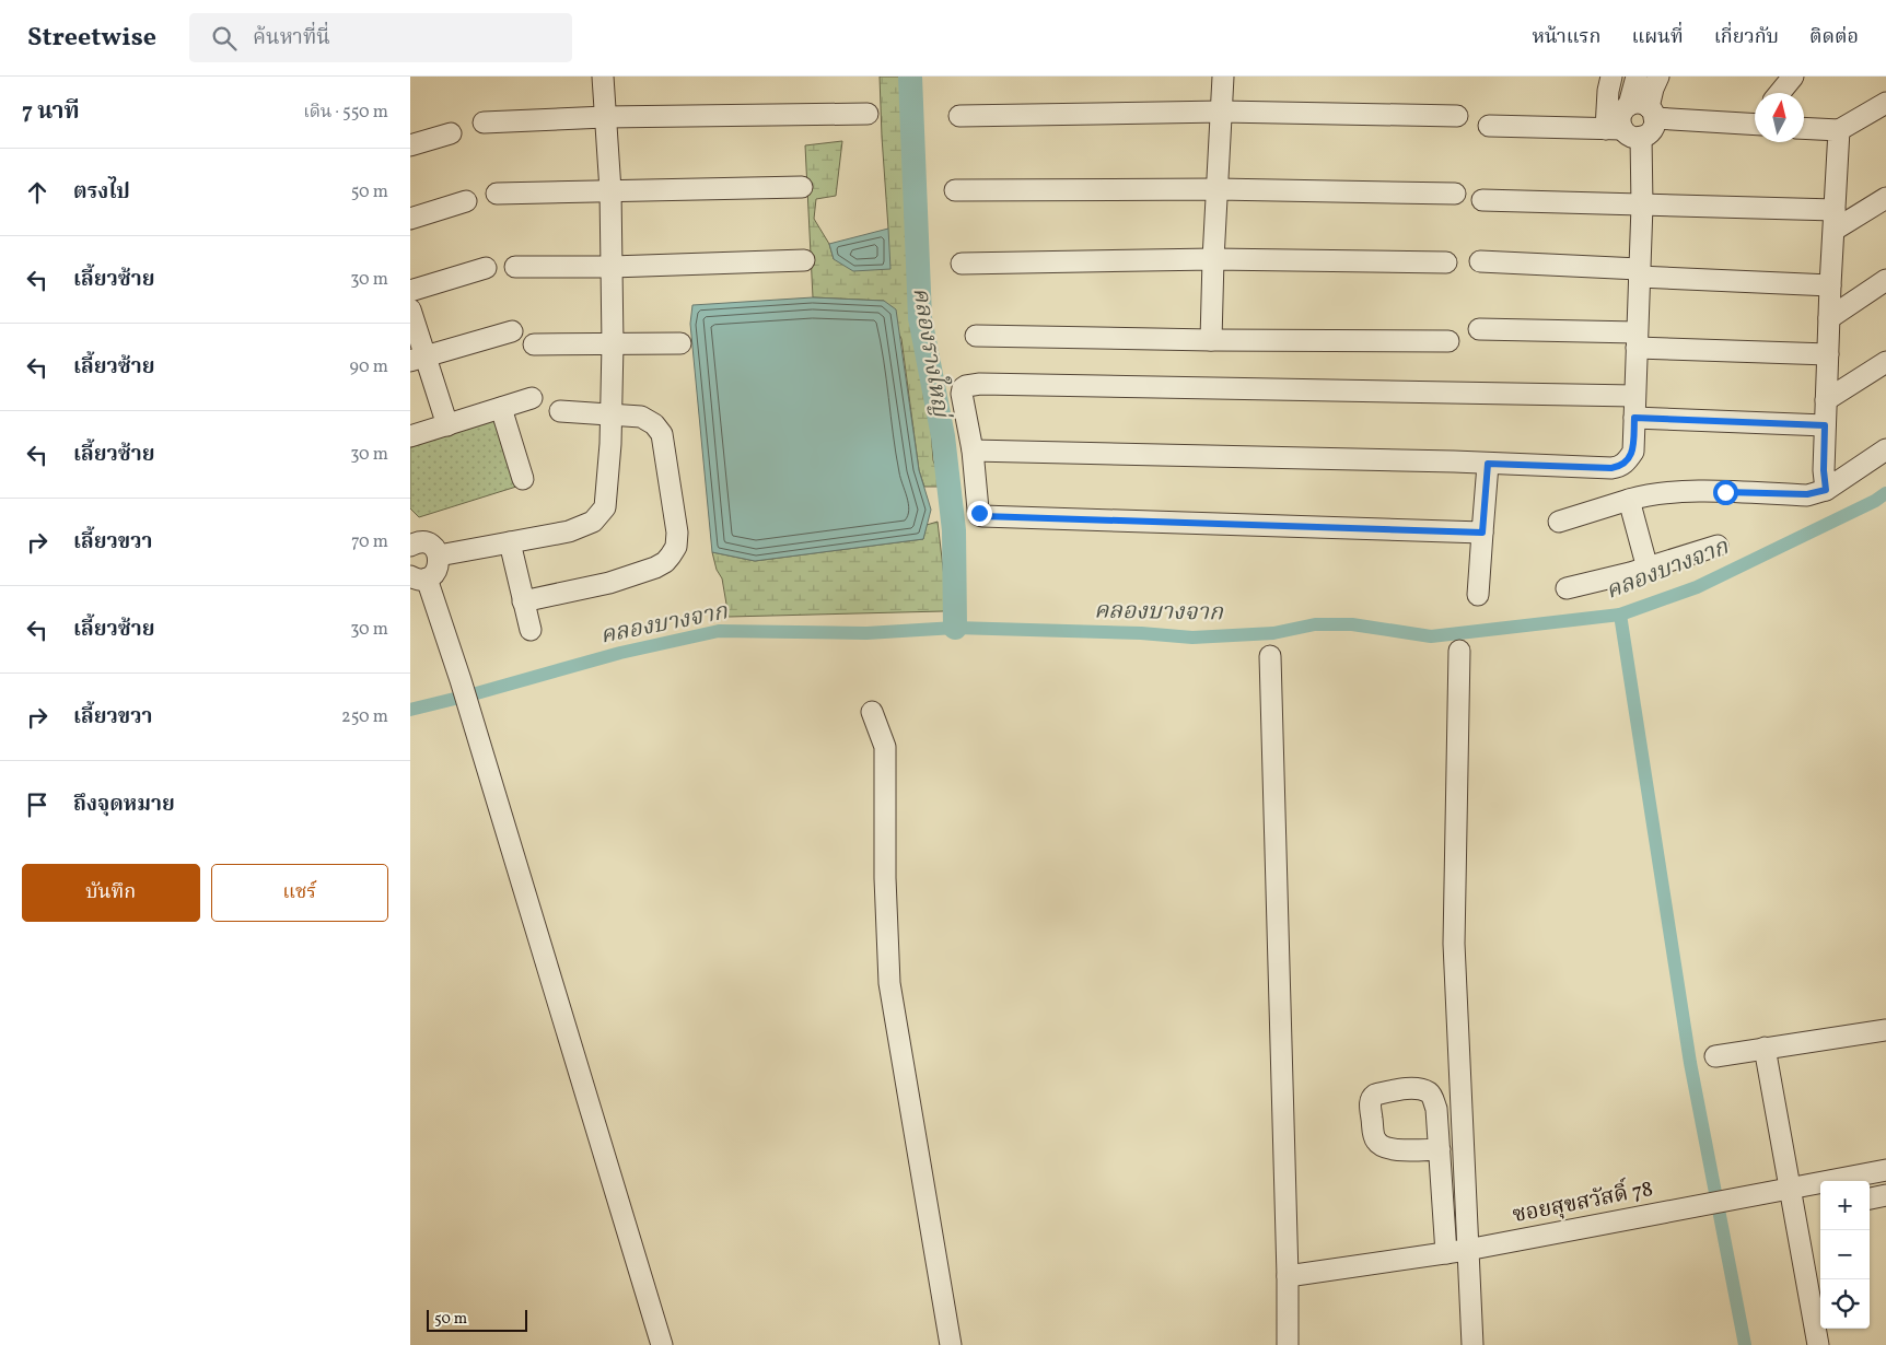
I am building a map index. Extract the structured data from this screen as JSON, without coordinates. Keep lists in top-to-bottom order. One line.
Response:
{"streets":{"street":["ซอยสุขสวัสดิ์ 78"]},"water":["คลองรางใหญ่","คลองบางจาก"],"scale_bar":"50 m","north":"top","page":{"header":"Streetwise","search":"ค้นหาที่นี่","nav":["หน้าแรก","แผนที่","เกี่ยวกับ","ติดต่อ"],"heading":["7 นาที","เดิน · 550 m"],"list":[["ตรงไป","50 m"],["เลี้ยวซ้าย","30 m"],["เลี้ยวซ้าย","90 m"],["เลี้ยวซ้าย","30 m"],["เลี้ยวขวา","70 m"],["เลี้ยวซ้าย","30 m"],["เลี้ยวขวา","250 m"],"ถึงจุดหมาย"],"buttons":["บันทึก","แชร์"],"map_buttons":["+","−"],"scale":"50 m"}}
